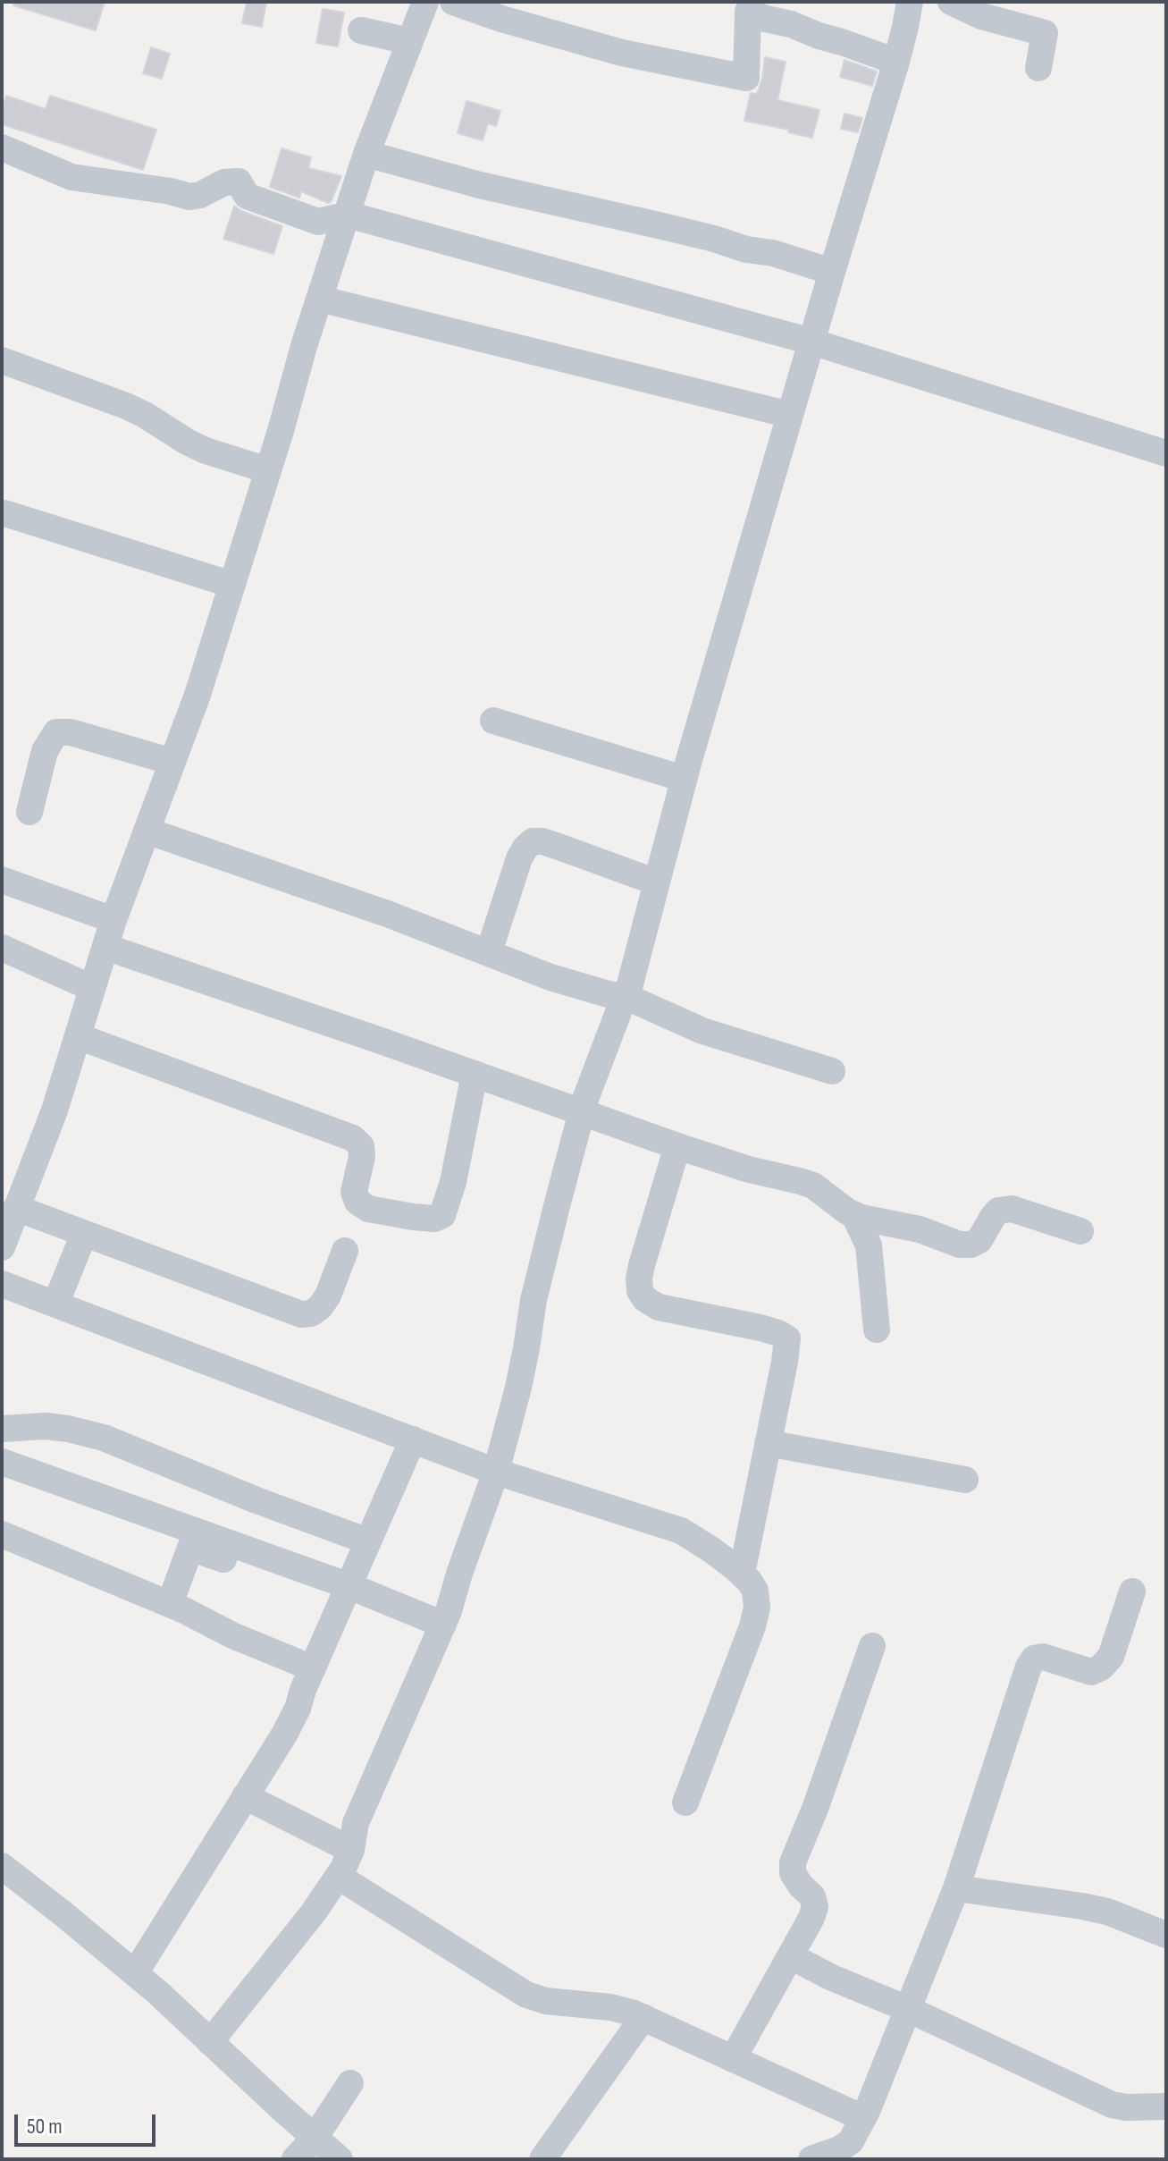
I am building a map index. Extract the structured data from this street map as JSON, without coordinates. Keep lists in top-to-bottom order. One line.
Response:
{"scale_bar":"50 m"}
